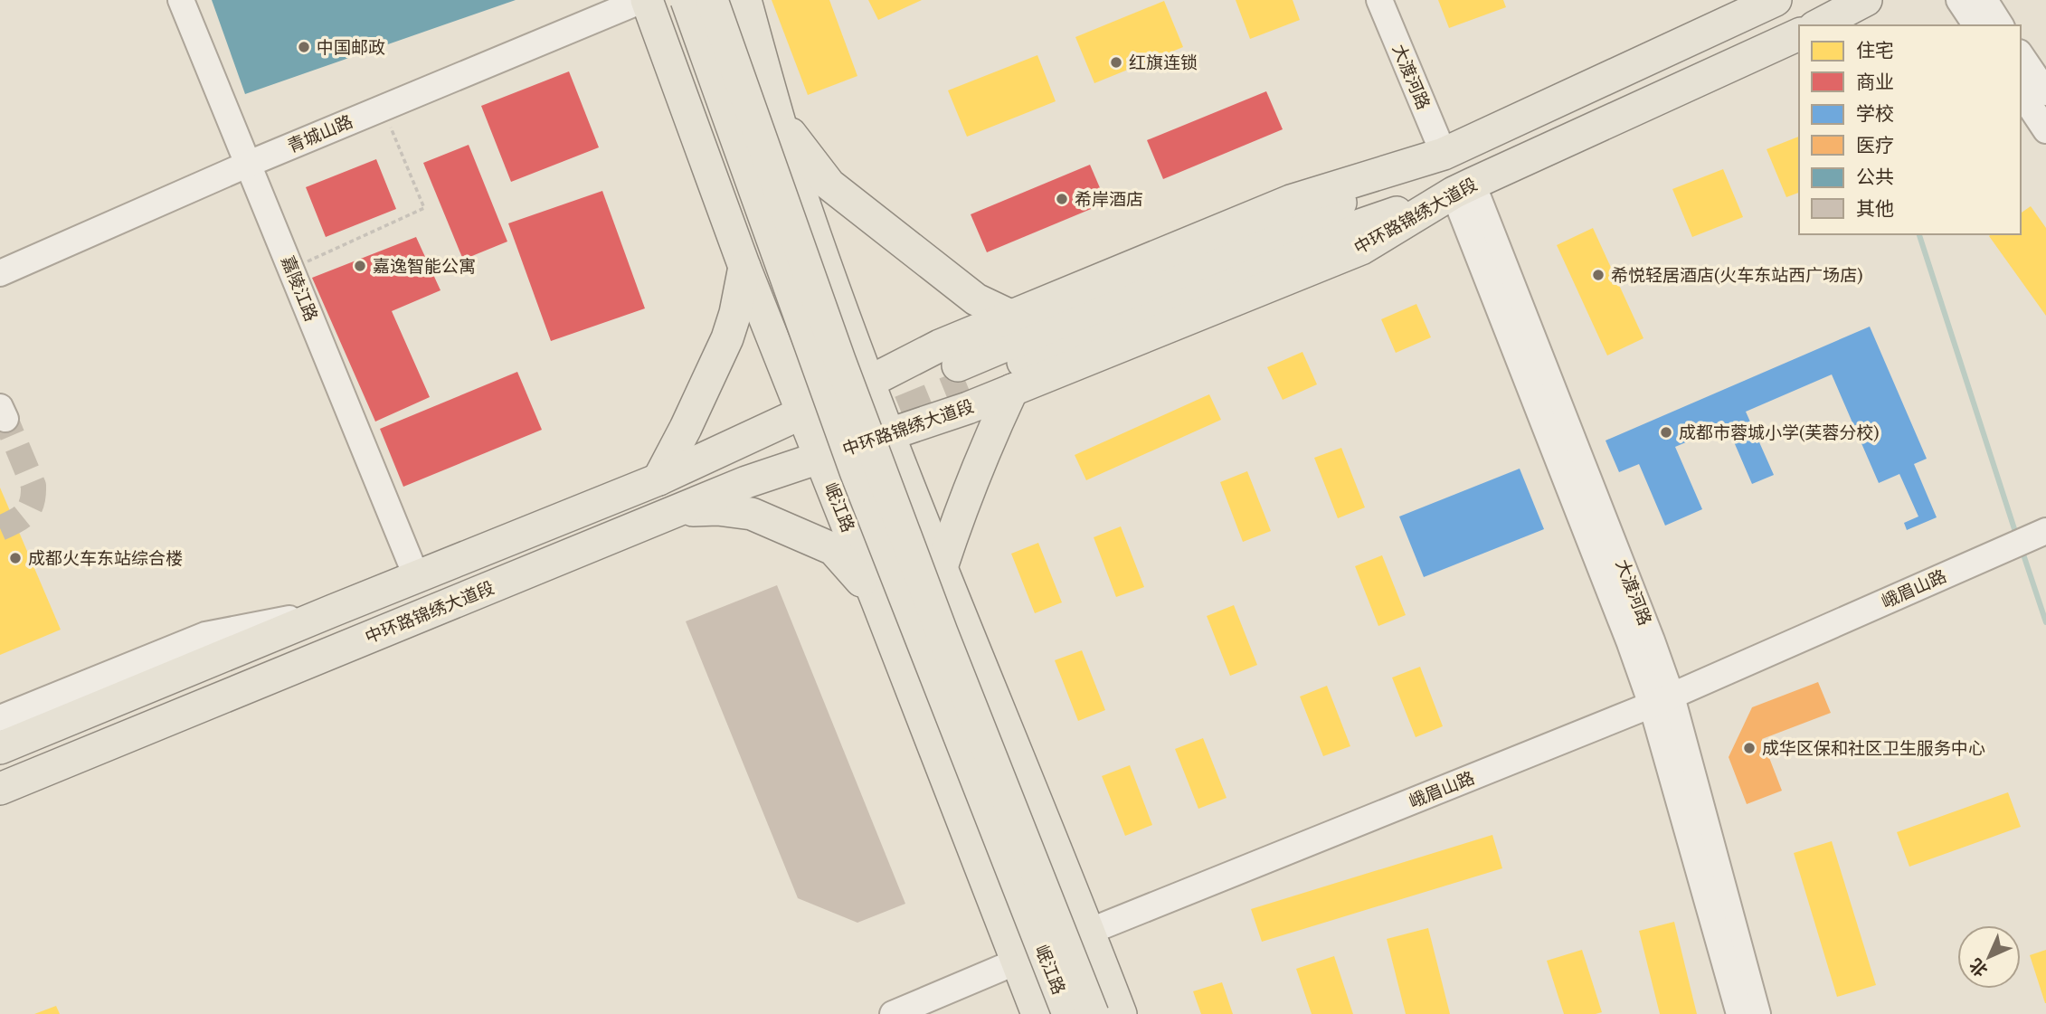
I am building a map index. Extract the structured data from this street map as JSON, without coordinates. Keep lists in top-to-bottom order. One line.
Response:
{"streets":{"main road":["中环路锦绣大道段","岷江路"],"street":["大渡河路","青城山路","嘉陵江路","峨眉山路"]},"crossings":[["大渡河路","中环路锦绣大道段"],["大渡河路","峨眉山路"],["青城山路","嘉陵江路"],["青城山路","岷江路"],["中环路锦绣大道段","岷江路"],["岷江路","峨眉山路"]],"places":["中国邮政","红旗连锁","希岸酒店","嘉逸智能公寓","希悦轻居酒店(火车东站西广场店)","成都市蓉城小学(芙蓉分校)","成都火车东站综合楼","成华区保和社区卫生服务中心"],"legend":["住宅","商业","学校","医疗","公共","其他"],"north":"bottom left"}
